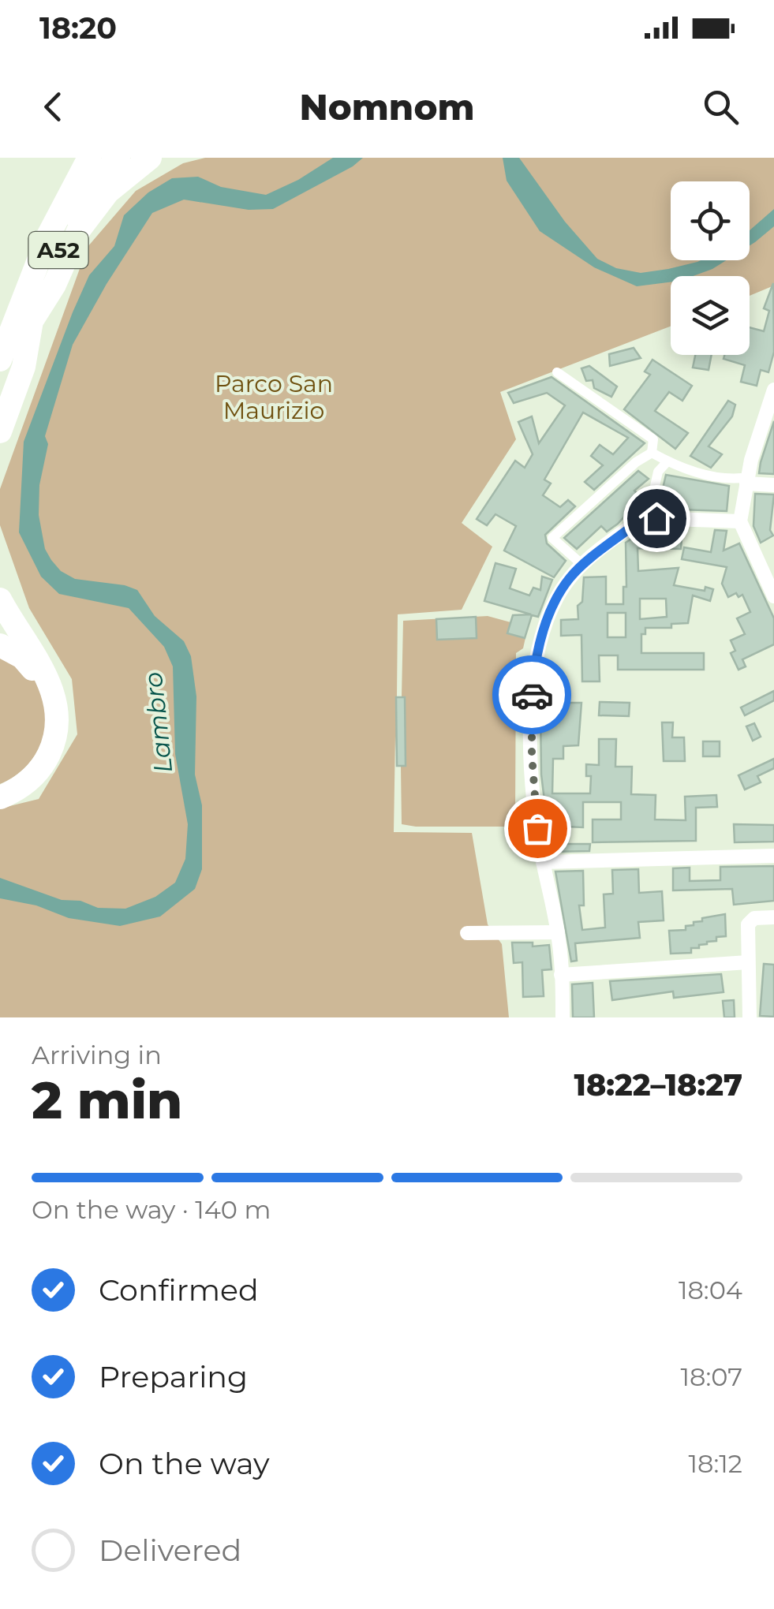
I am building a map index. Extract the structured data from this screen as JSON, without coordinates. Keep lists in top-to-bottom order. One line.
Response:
{"streets":{"highway":["A52"]},"water":["Lambro"],"parks":["Parco San Maurizio"],"page":{"status":"18:20","header":"Nomnom","heading":["2 min","Arriving in","18:22–18:27"],"bar":"On the way · 140 m","list":[["Confirmed","18:04"],["Preparing","18:07"],["On the way","18:12"],"Delivered"]}}
